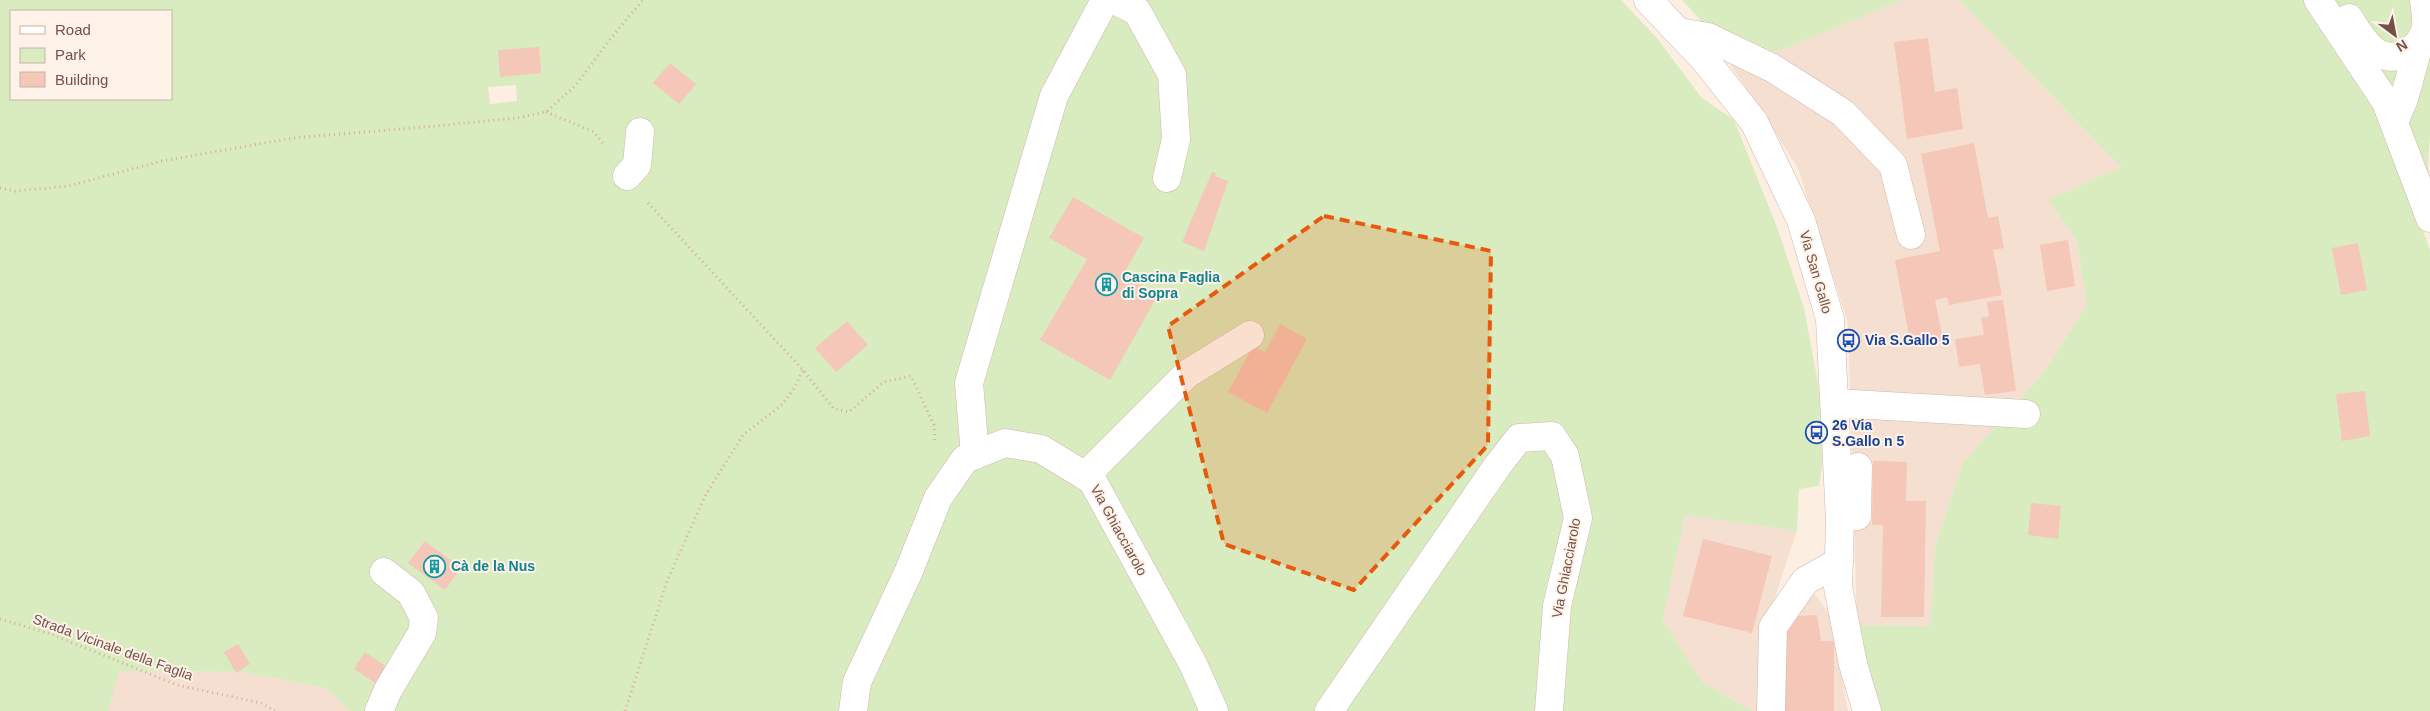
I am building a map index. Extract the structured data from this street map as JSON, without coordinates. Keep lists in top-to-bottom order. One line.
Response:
{"streets":{"street":["Via San Gallo","Via Ghiacciarolo"],"path":["Strada Vicinale della Faglia"]},"places":{"building":["Cascina Faglia di Sopra","Cà de la Nus"],"bus stop":["Via S.Gallo 5","26 Via S.Gallo n 5"]},"legend":["Road","Park","Building"],"north":"bottom right"}
